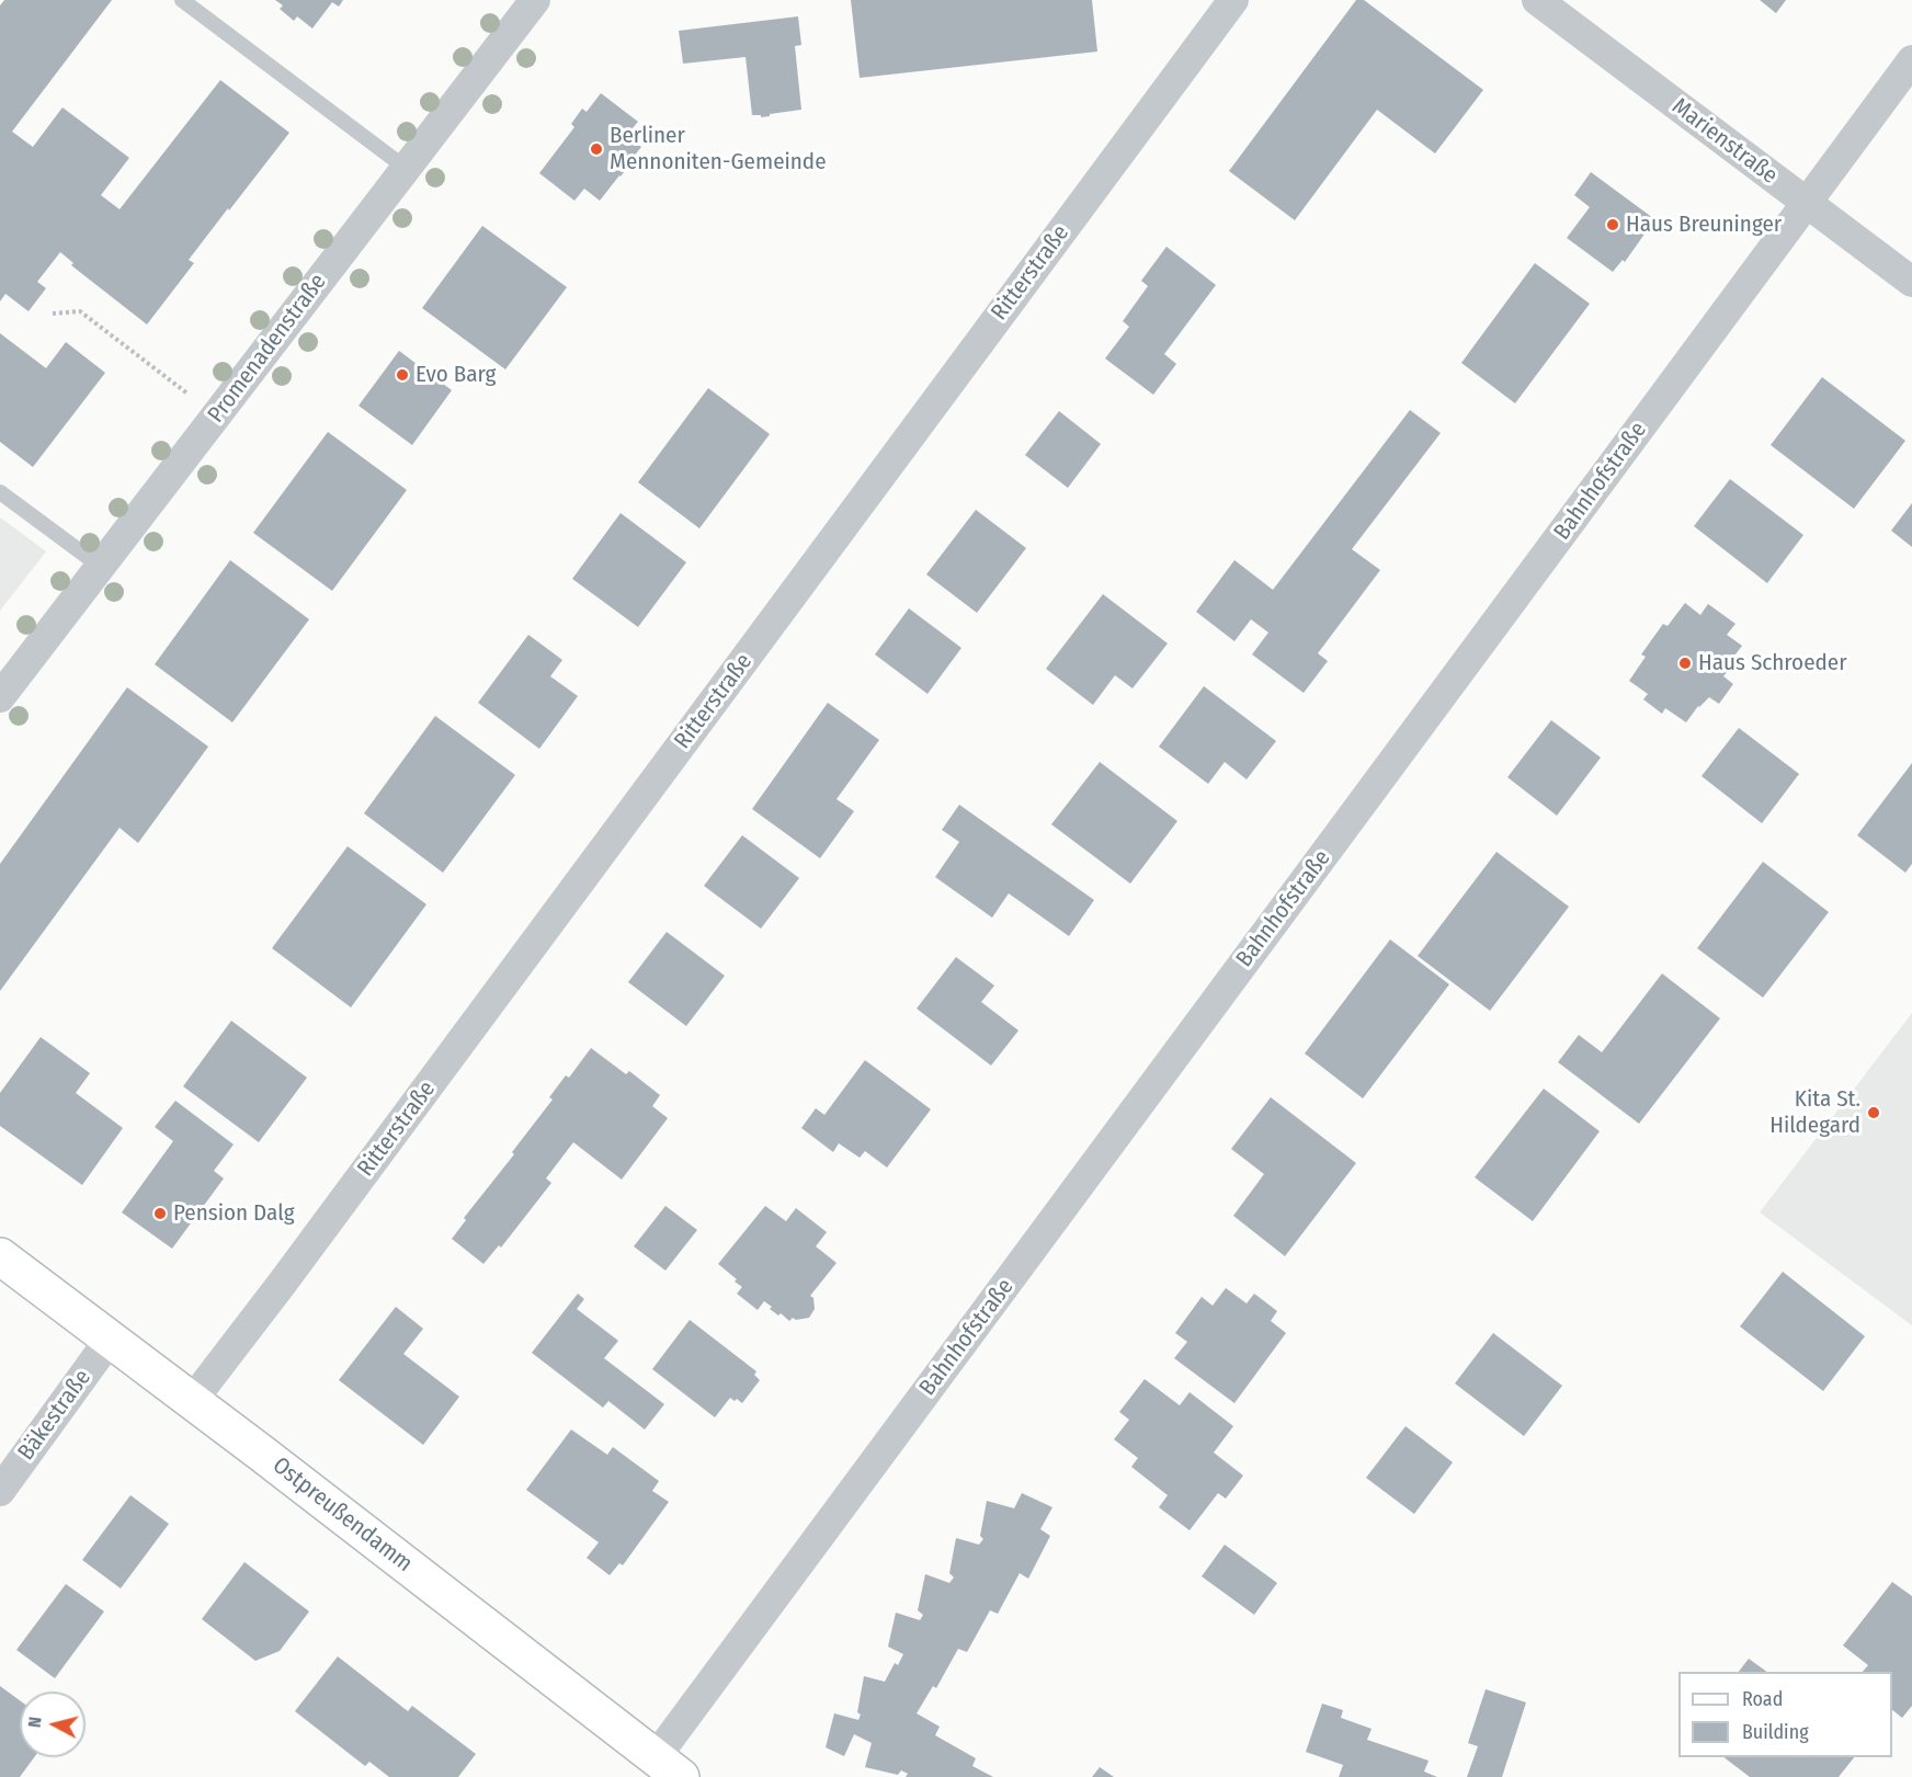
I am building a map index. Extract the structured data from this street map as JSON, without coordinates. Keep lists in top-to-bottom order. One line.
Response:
{"streets":{"street":["Marienstraße","Ritterstraße","Promenadenstraße","Bahnhofstraße","Bäkestraße","Ostpreußendamm"]},"crossings":[["Marienstraße","Bahnhofstraße"],["Ritterstraße","Ostpreußendamm"],["Bahnhofstraße","Ostpreußendamm"],["Bäkestraße","Ostpreußendamm"]],"places":["Berliner Mennoniten-Gemeinde","Haus Breuninger","Evo Barg","Haus Schroeder","Kita St. Hildegard","Pension Dalg"],"legend":["Road","Building"],"north":"left"}
